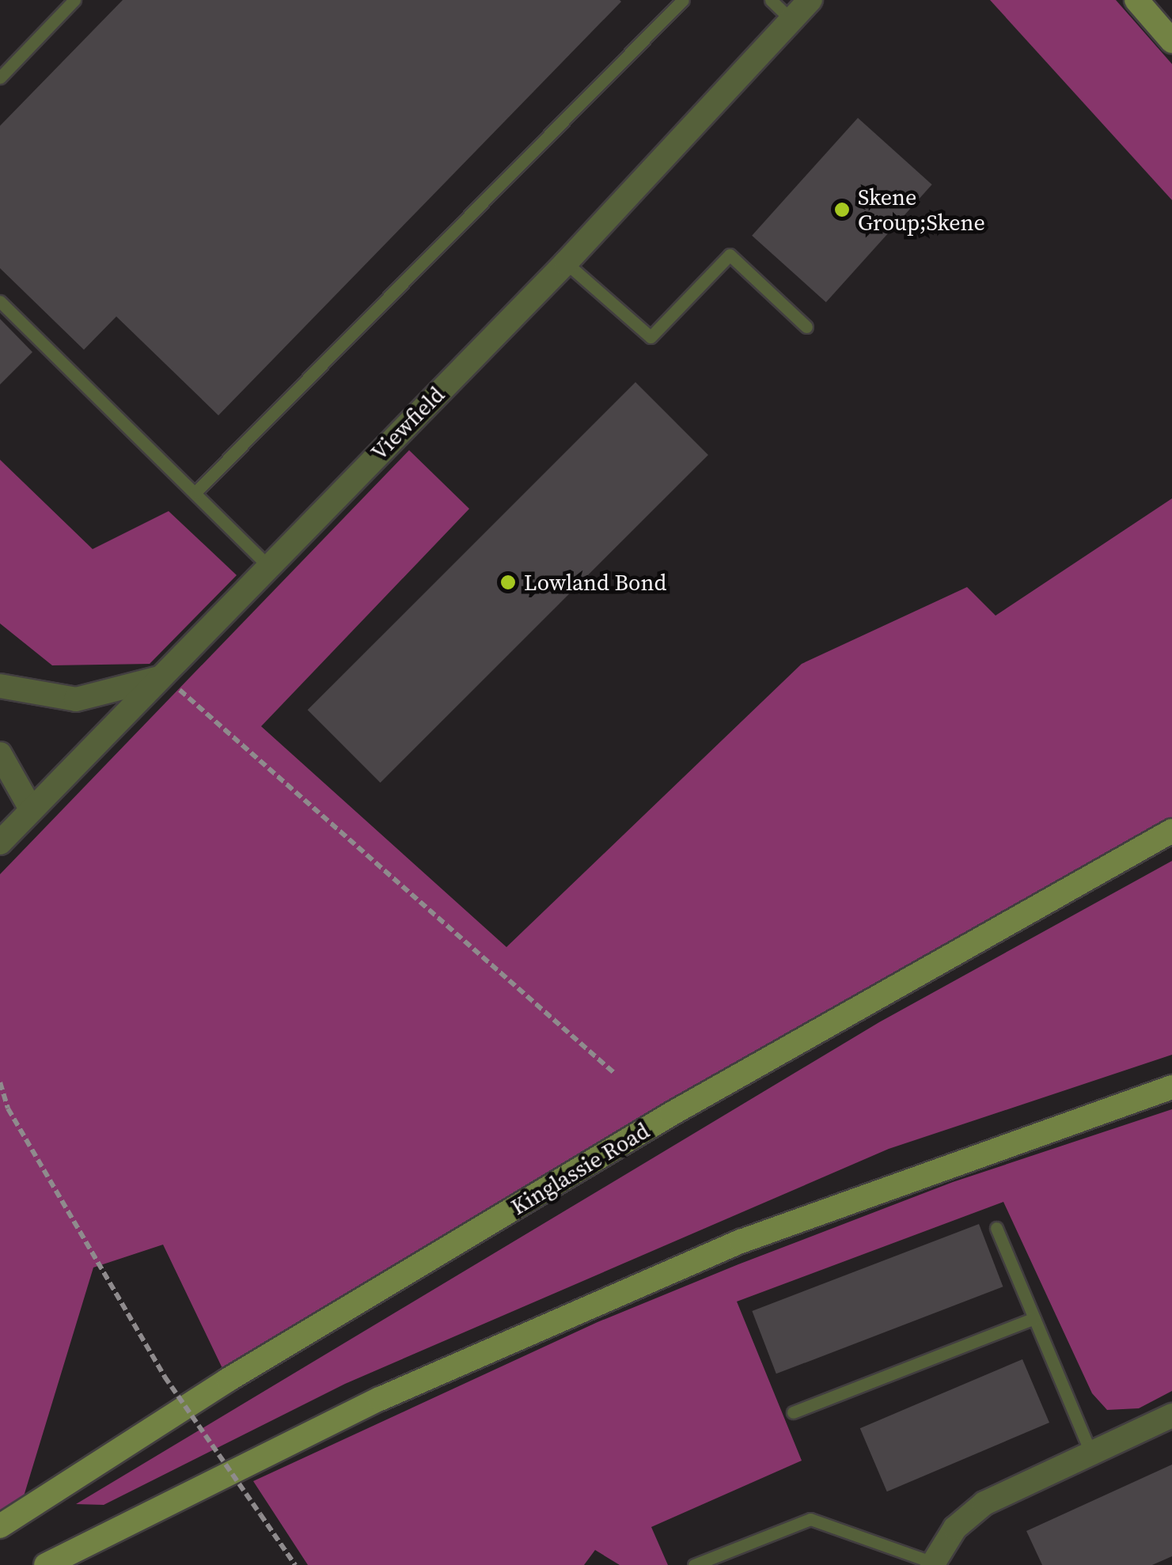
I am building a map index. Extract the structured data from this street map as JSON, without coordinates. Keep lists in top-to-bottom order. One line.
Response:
{"streets":{"main road":["Kinglassie Road"],"street":["Viewfield"]},"places":["Skene Group;Skene","Lowland Bond"]}
